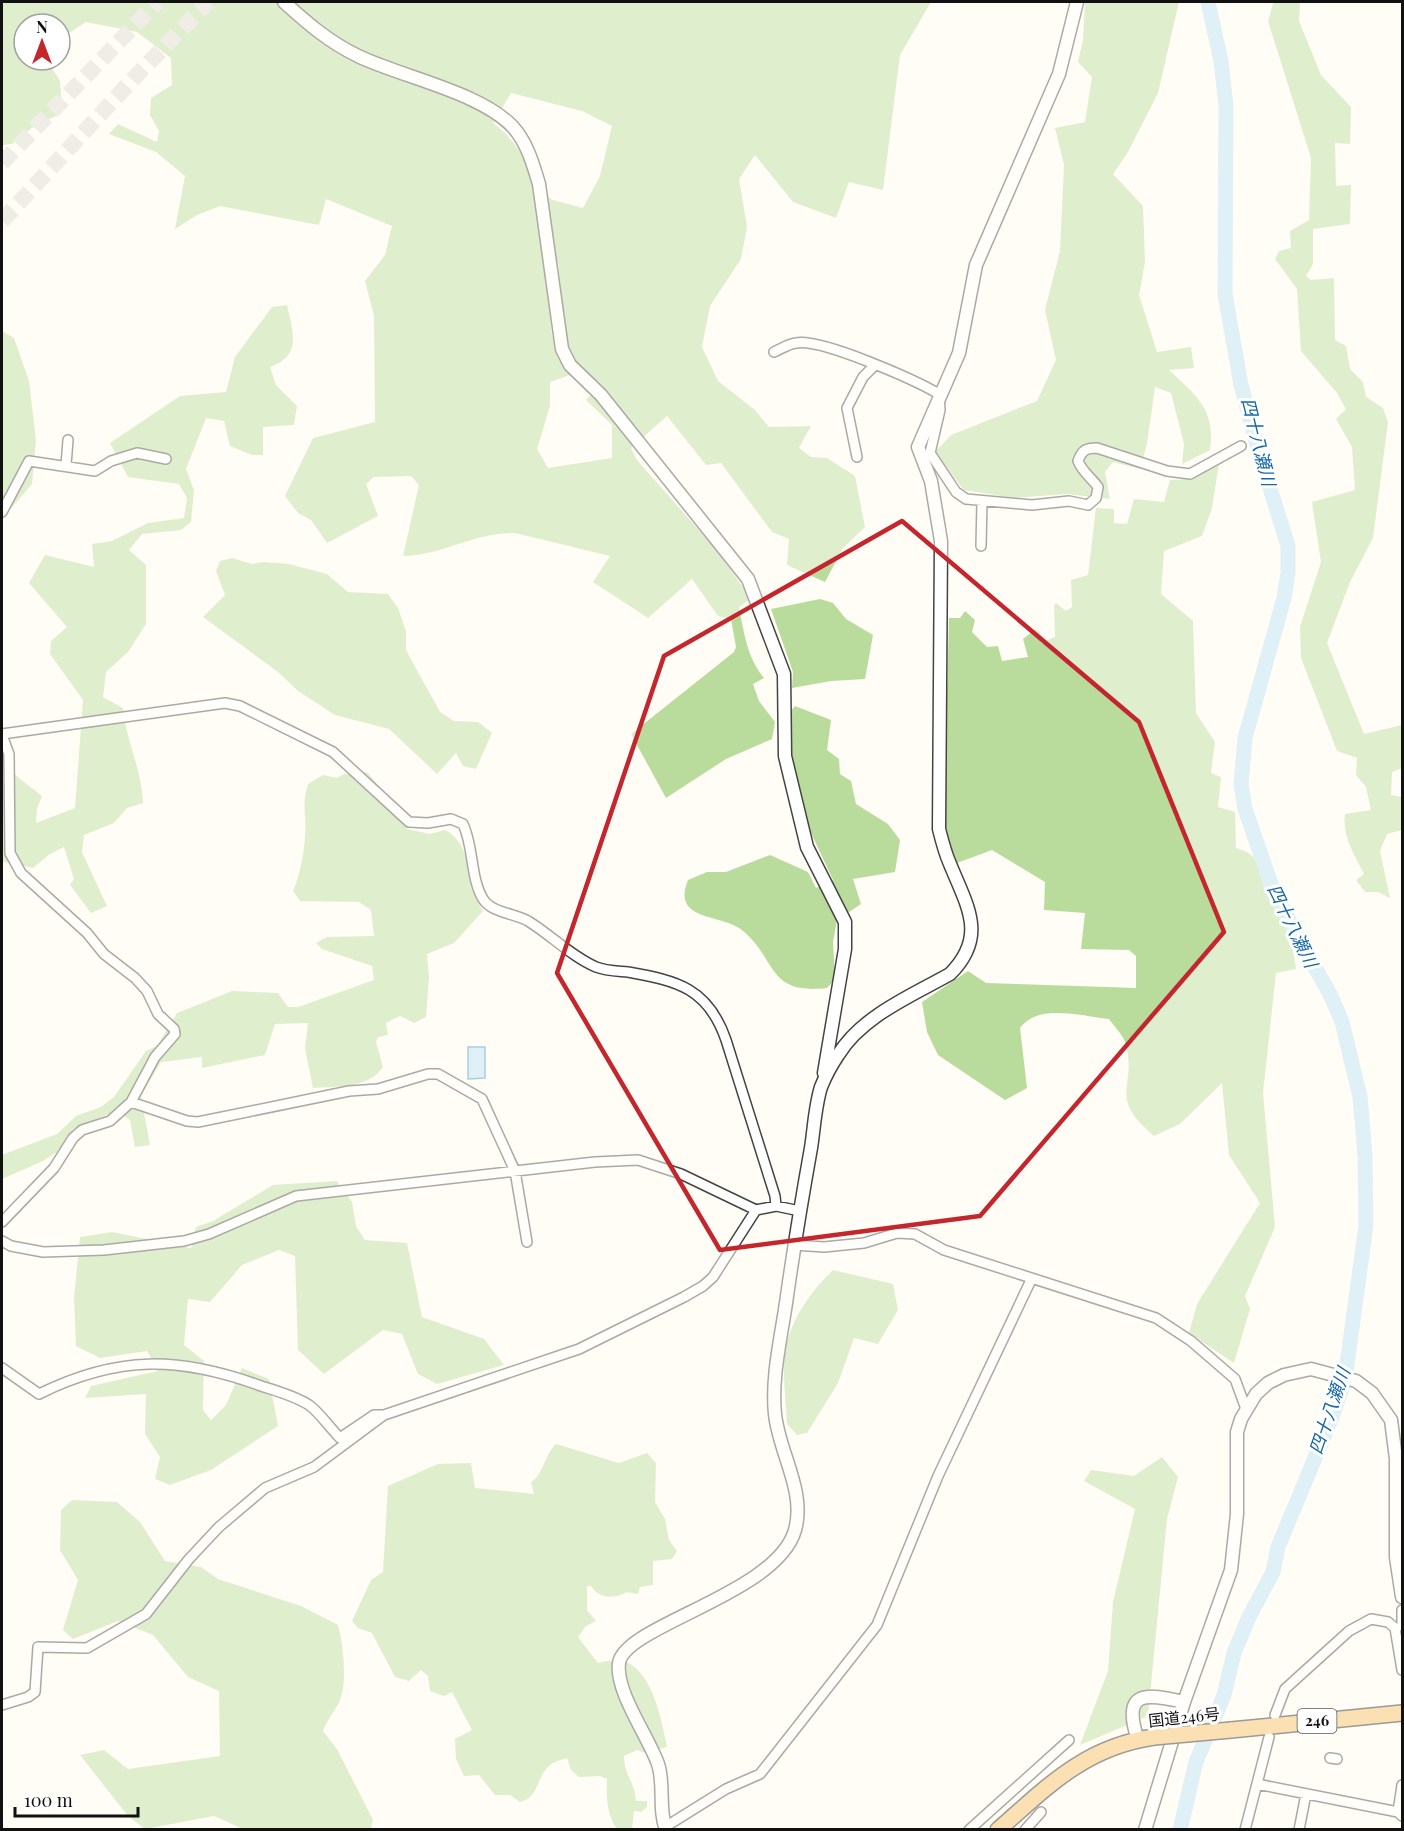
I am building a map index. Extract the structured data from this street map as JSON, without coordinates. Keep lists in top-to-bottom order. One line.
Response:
{"streets":{"highway":["国道246号","246"]},"water":["四十八瀬川"],"scale_bar":"100 m","north":"top"}
